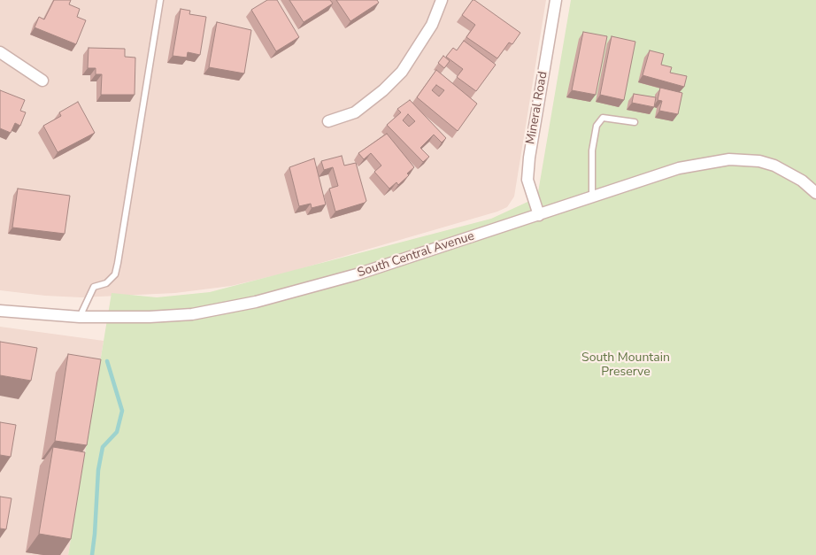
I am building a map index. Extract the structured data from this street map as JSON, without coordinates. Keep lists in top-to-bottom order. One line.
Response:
{"streets":{"street":["Mineral Road","South Central Avenue"]},"crossings":[["Mineral Road","South Central Avenue"]],"parks":["South Mountain Preserve"]}
